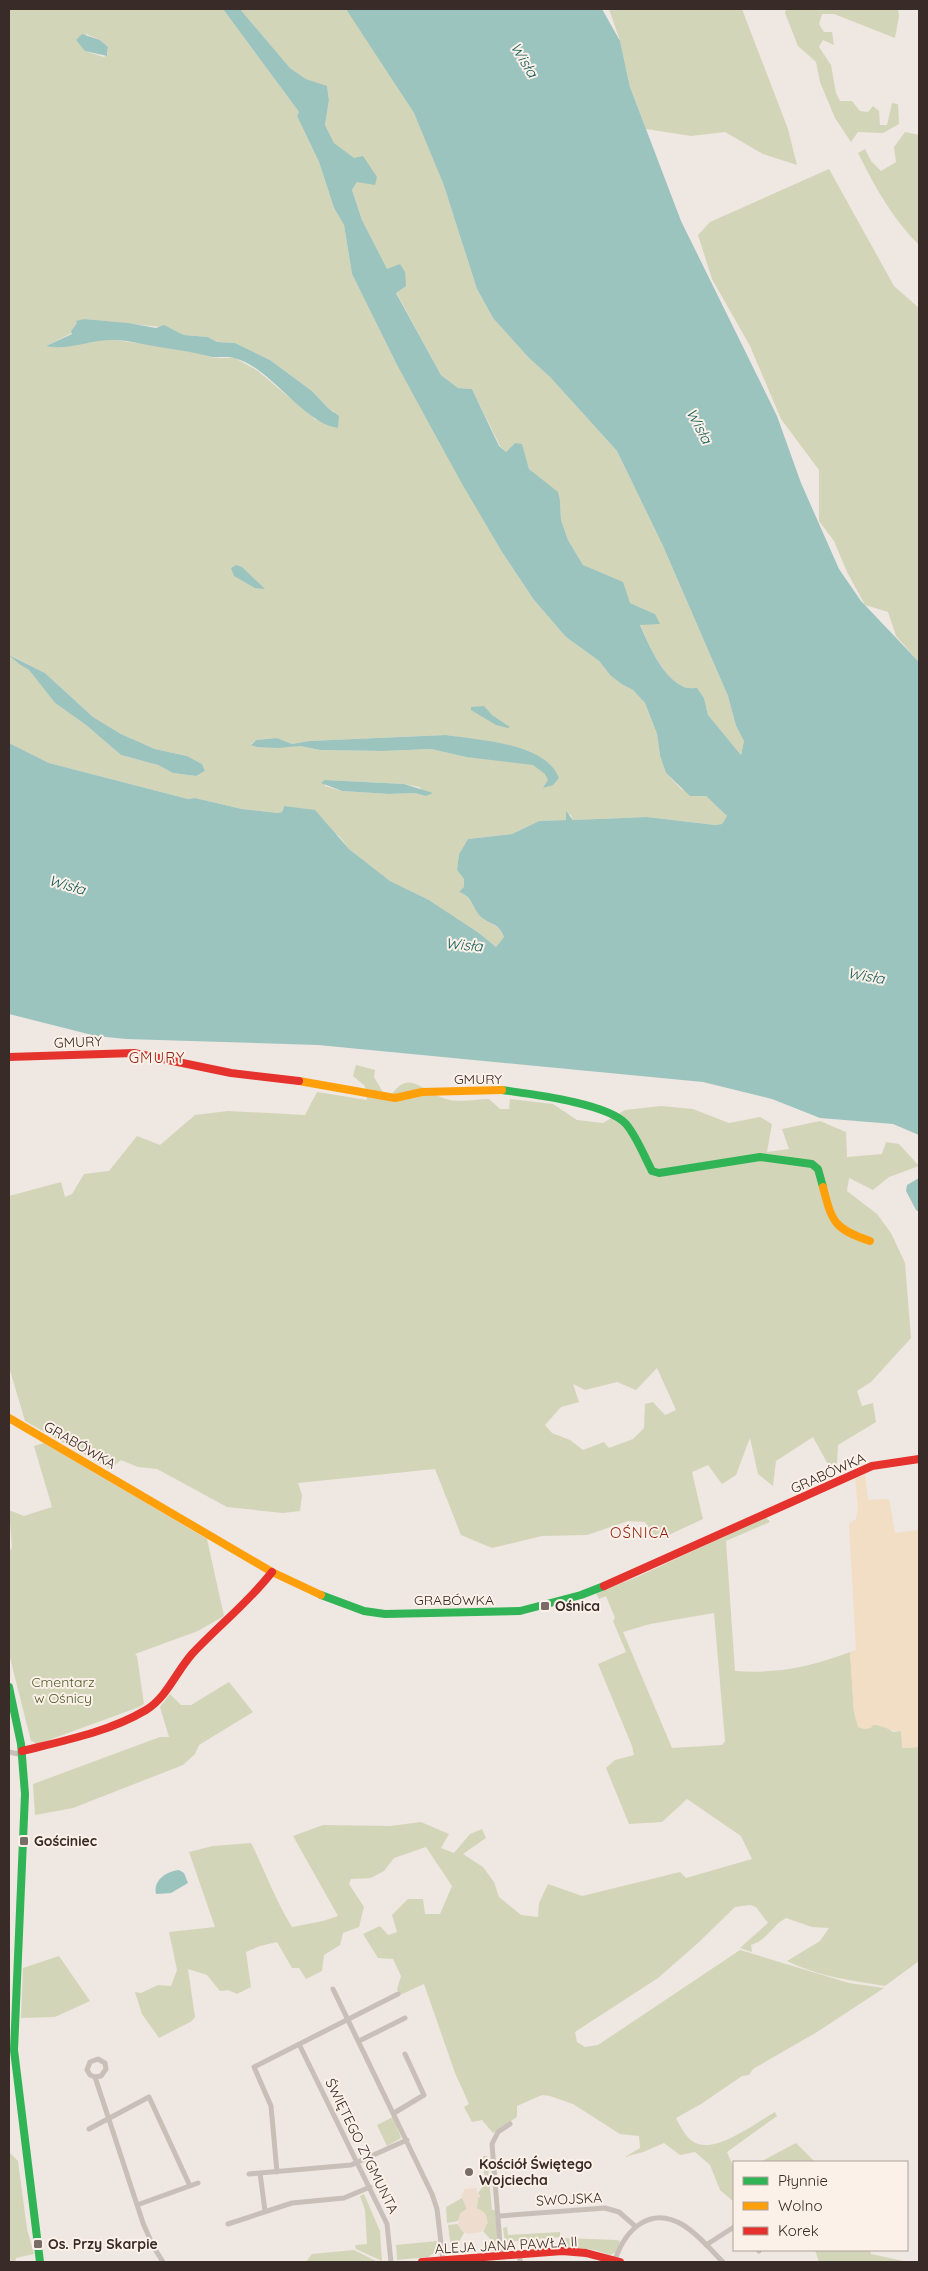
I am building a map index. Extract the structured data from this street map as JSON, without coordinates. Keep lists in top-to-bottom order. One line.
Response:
{"streets":{"street":["GMURY","GRABÓWKA","ŚWIĘTEGO ZYGMUNTA","SWOJSKA","ALEJA JANA PAWŁA II"]},"districts":["GMURY","OŚNICA"],"water":["Wisła"],"parks":["Cmentarz w Ośnicy"],"places":{"transit":["Ośnica","Gościniec","Os. Przy Skarpie"],"other":["Kościół Świętego Wojciecha"]},"legend":["Płynnie","Wolno","Korek"]}
